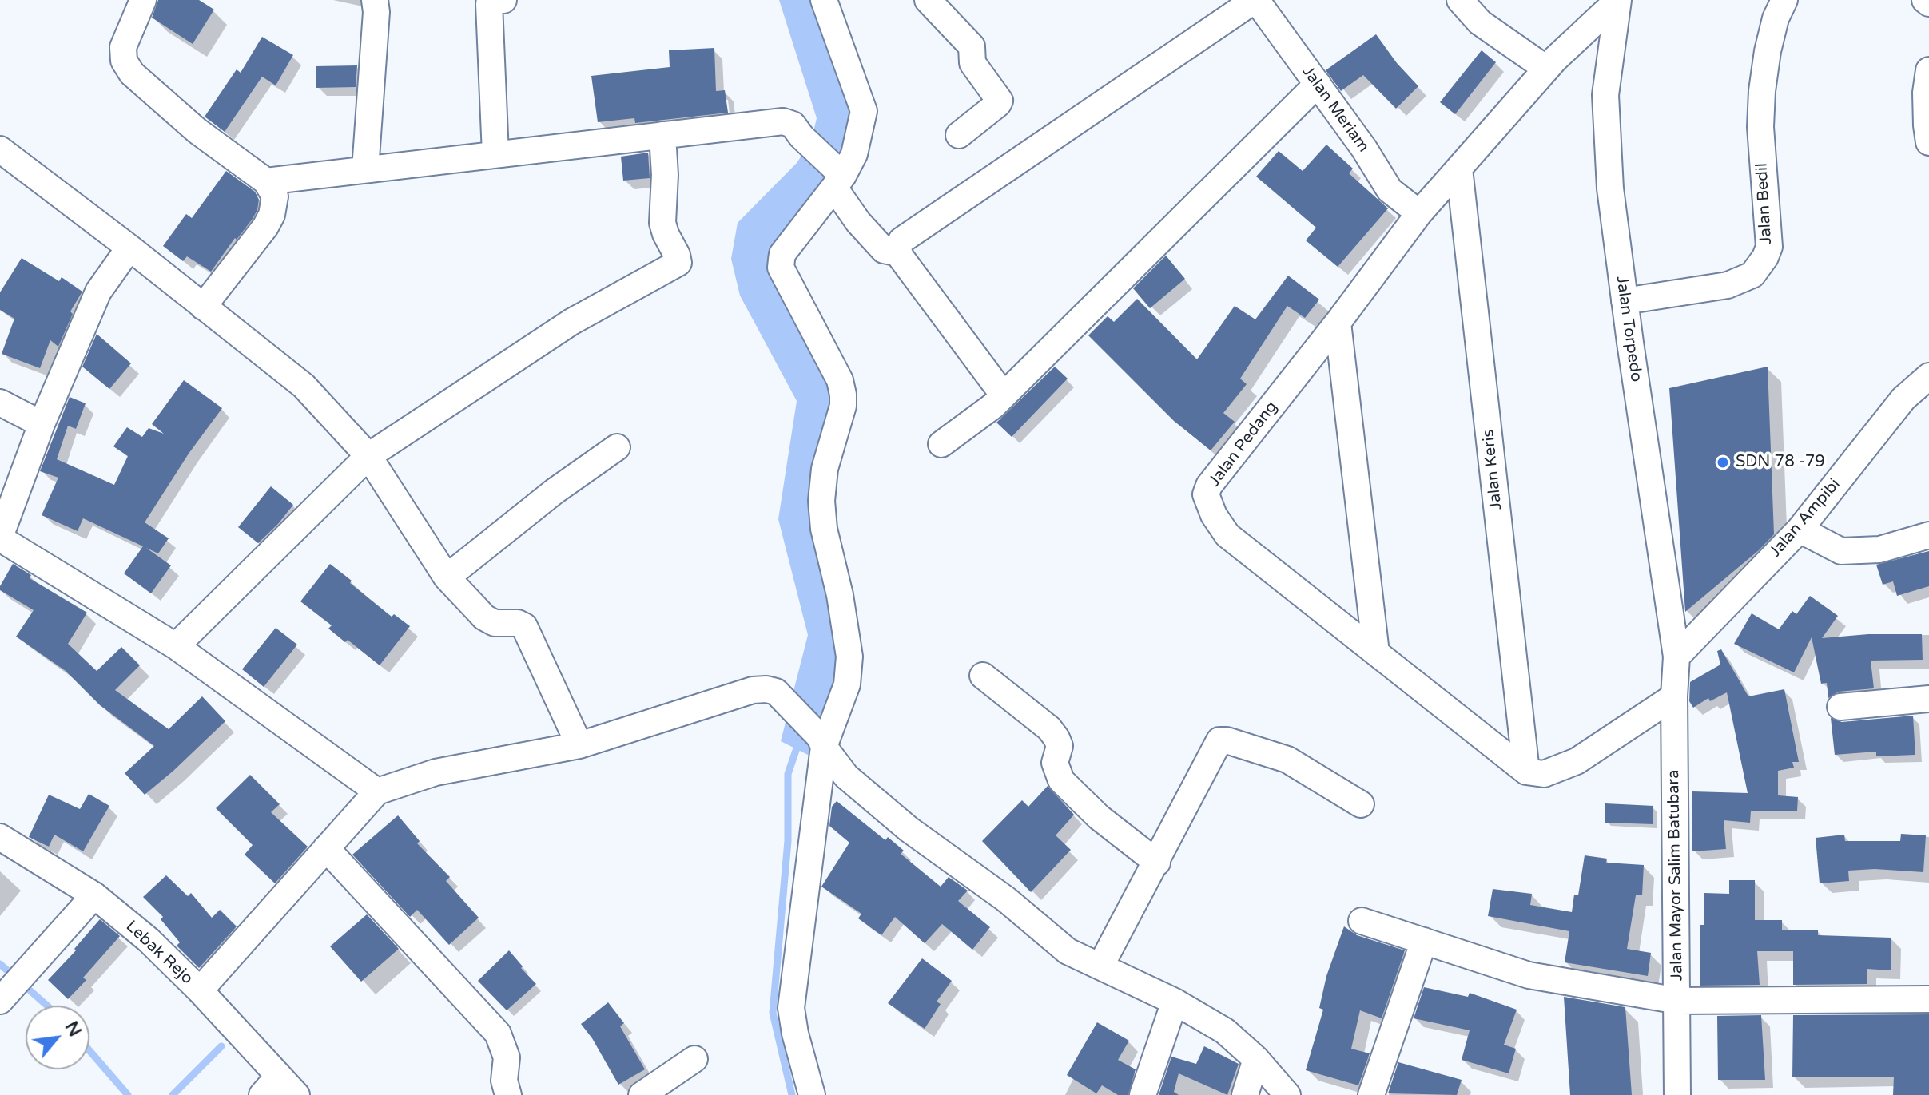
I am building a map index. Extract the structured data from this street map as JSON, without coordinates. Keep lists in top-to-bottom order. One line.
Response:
{"streets":{"street":["Jalan Meriam","Jalan Bedil","Jalan Torpedo","Jalan Pedang","Jalan Keris","Jalan Ampibi","Jalan Mayor Salim Batubara","Lebak Rejo"]},"crossings":[["Jalan Meriam","Jalan Pedang"],["Jalan Bedil","Jalan Torpedo"],["Jalan Torpedo","Jalan Pedang"],["Jalan Torpedo","Jalan Ampibi"],["Jalan Torpedo","Jalan Mayor Salim Batubara"],["Jalan Pedang","Jalan Keris"],["Jalan Ampibi","Jalan Mayor Salim Batubara"]],"places":["SDN 78 -79"],"north":"top right"}
